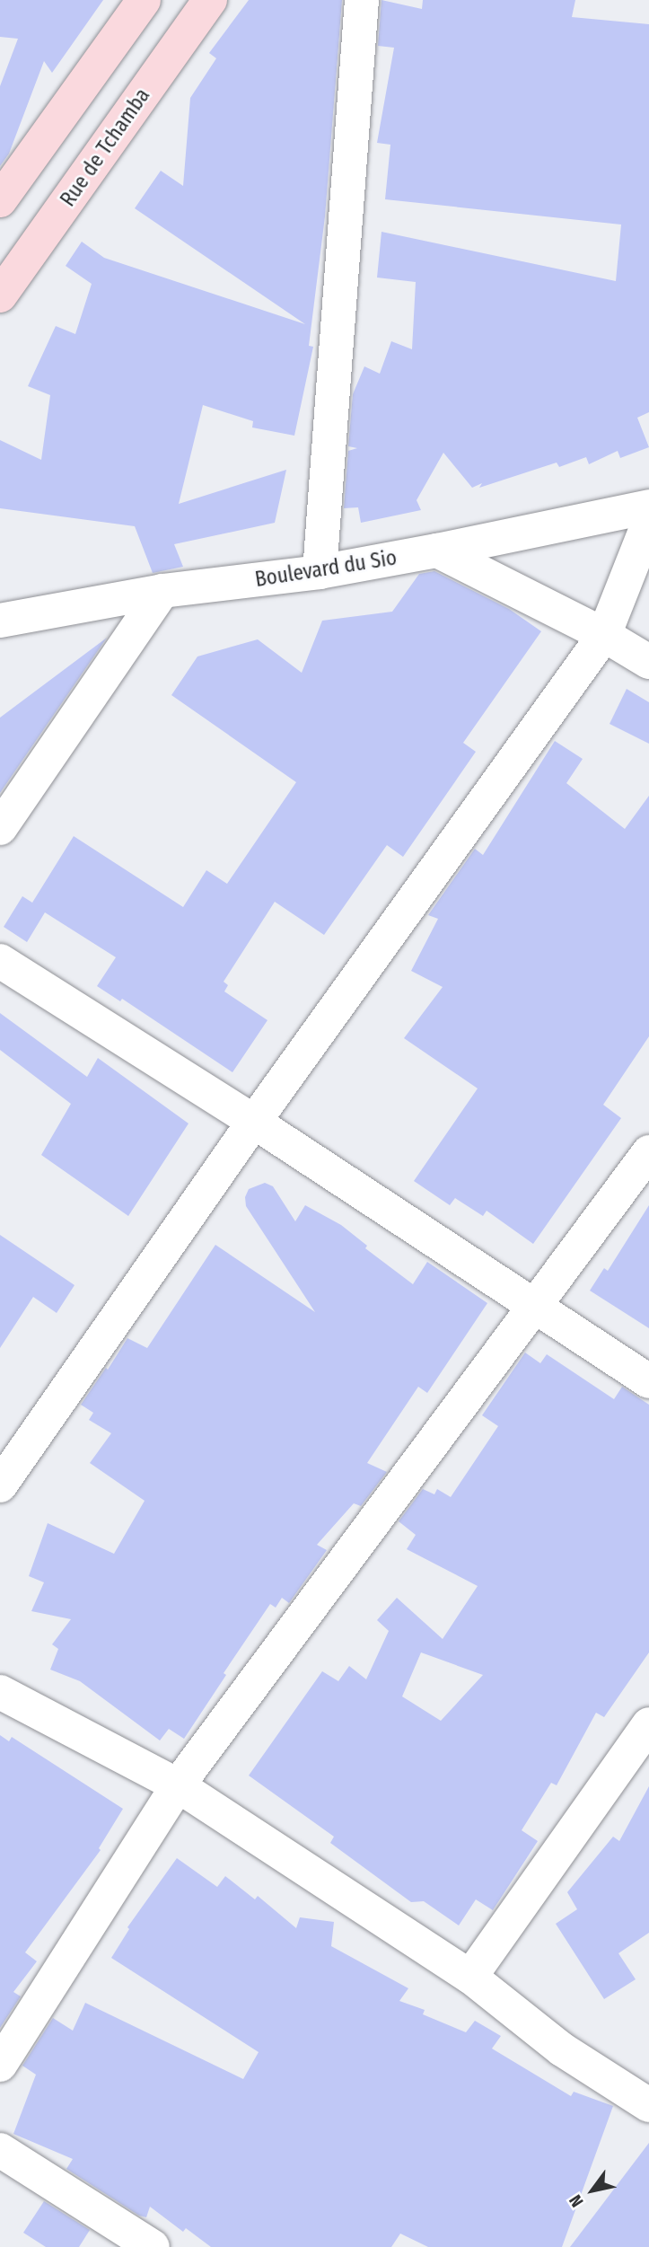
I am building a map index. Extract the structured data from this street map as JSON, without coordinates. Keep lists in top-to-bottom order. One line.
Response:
{"streets":{"street":["Rue de Tchamba","Boulevard du Sio"]},"north":"bottom left"}
